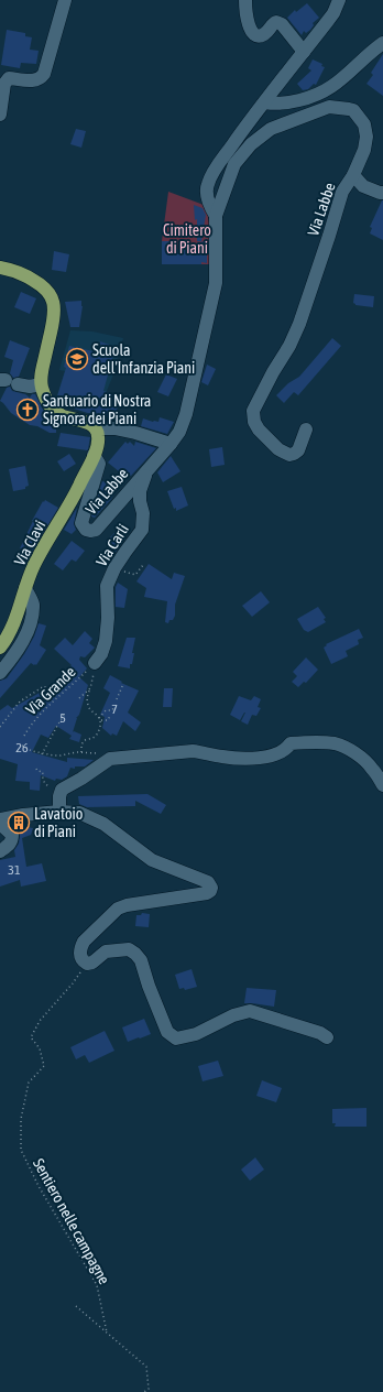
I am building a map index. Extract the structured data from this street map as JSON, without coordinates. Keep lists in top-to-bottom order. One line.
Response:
{"streets":{"main road":["Via Clavi"],"street":["Via Labbe","Via Carli"],"path":["Via Grande","Sentiero nelle campagne"]},"crossings":[["Via Labbe","Via Clavi"],["Via Labbe","Via Carli"],["Via Carli","Via Grande"]],"parks":["Cimitero di Piani"],"places":{"school or university":["Scuola dell'Infanzia Piani"],"church":["Santuario di Nostra Signora dei Piani"],"building":["Lavatoio di Piani"]},"house_numbers":["7","5","26","31"]}
